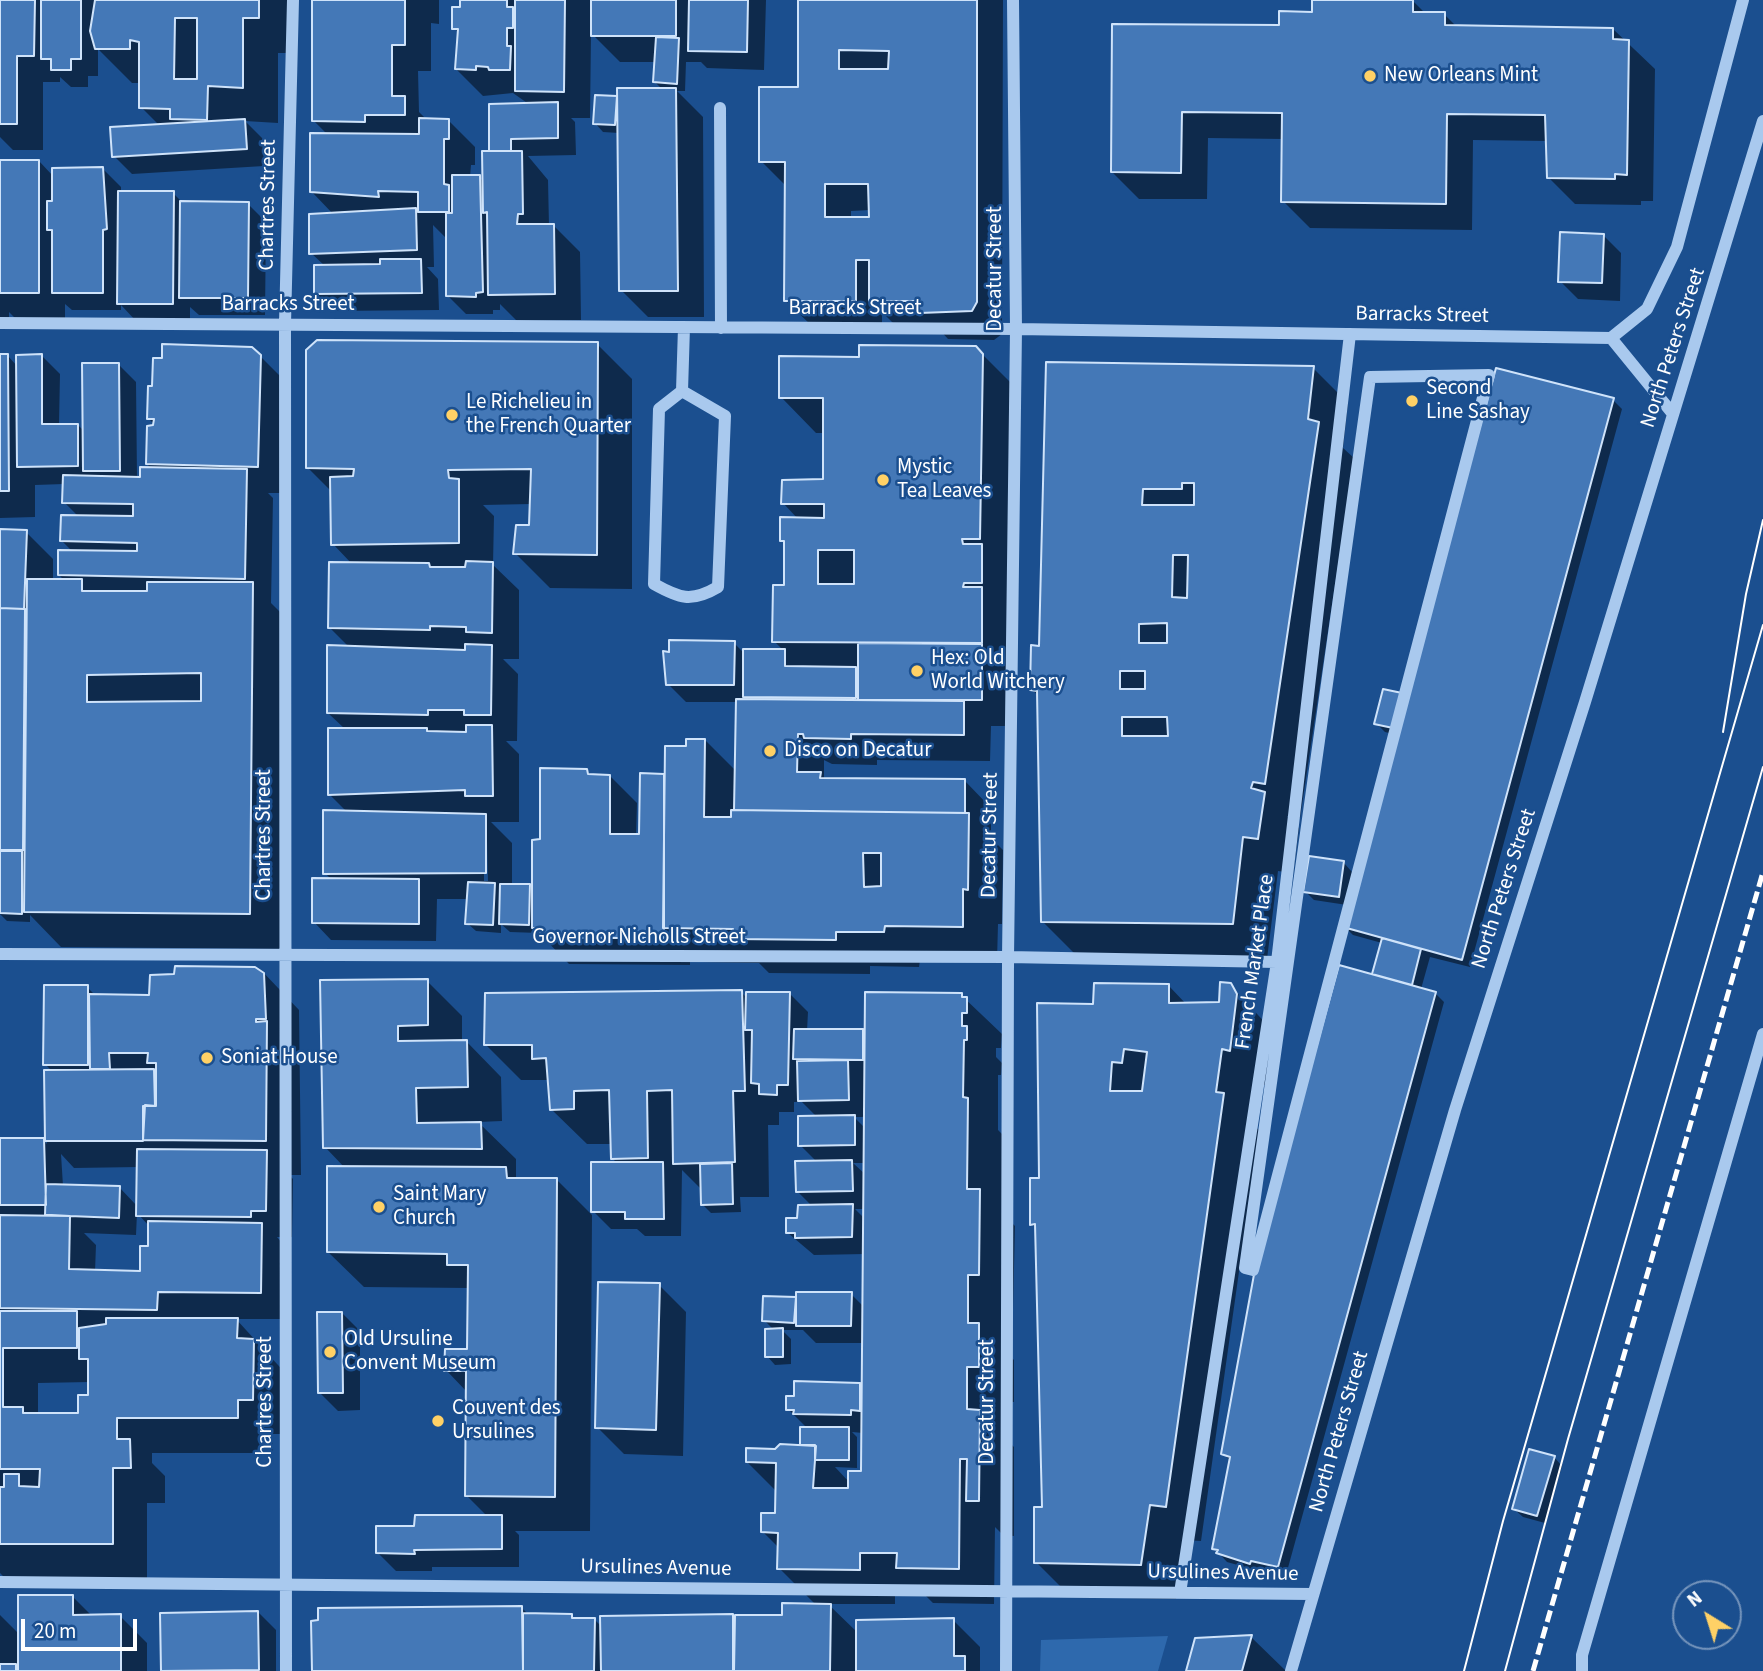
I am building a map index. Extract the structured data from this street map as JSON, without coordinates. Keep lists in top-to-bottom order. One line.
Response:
{"streets":{"street":["Chartres Street","Decatur Street","Barracks Street","North Peters Street","Governor Nicholls Street","French Market Place","Ursulines Avenue"]},"crossings":[["Chartres Street","Barracks Street"],["Chartres Street","Governor Nicholls Street"],["Chartres Street","Ursulines Avenue"],["Decatur Street","Barracks Street"],["Decatur Street","Governor Nicholls Street"],["Decatur Street","Ursulines Avenue"],["Barracks Street","North Peters Street"],["Barracks Street","French Market Place"],["North Peters Street","Ursulines Avenue"],["Governor Nicholls Street","French Market Place"],["French Market Place","Ursulines Avenue"]],"places":["New Orleans Mint","Second Line Sashay","Le Richelieu in the French Quarter","Mystic Tea Leaves","Hex: Old World Witchery","Disco on Decatur","Soniat House","Saint Mary Church","Old Ursuline Convent Museum","Couvent des Ursulines"],"scale_bar":"20 m","north":"top left"}
